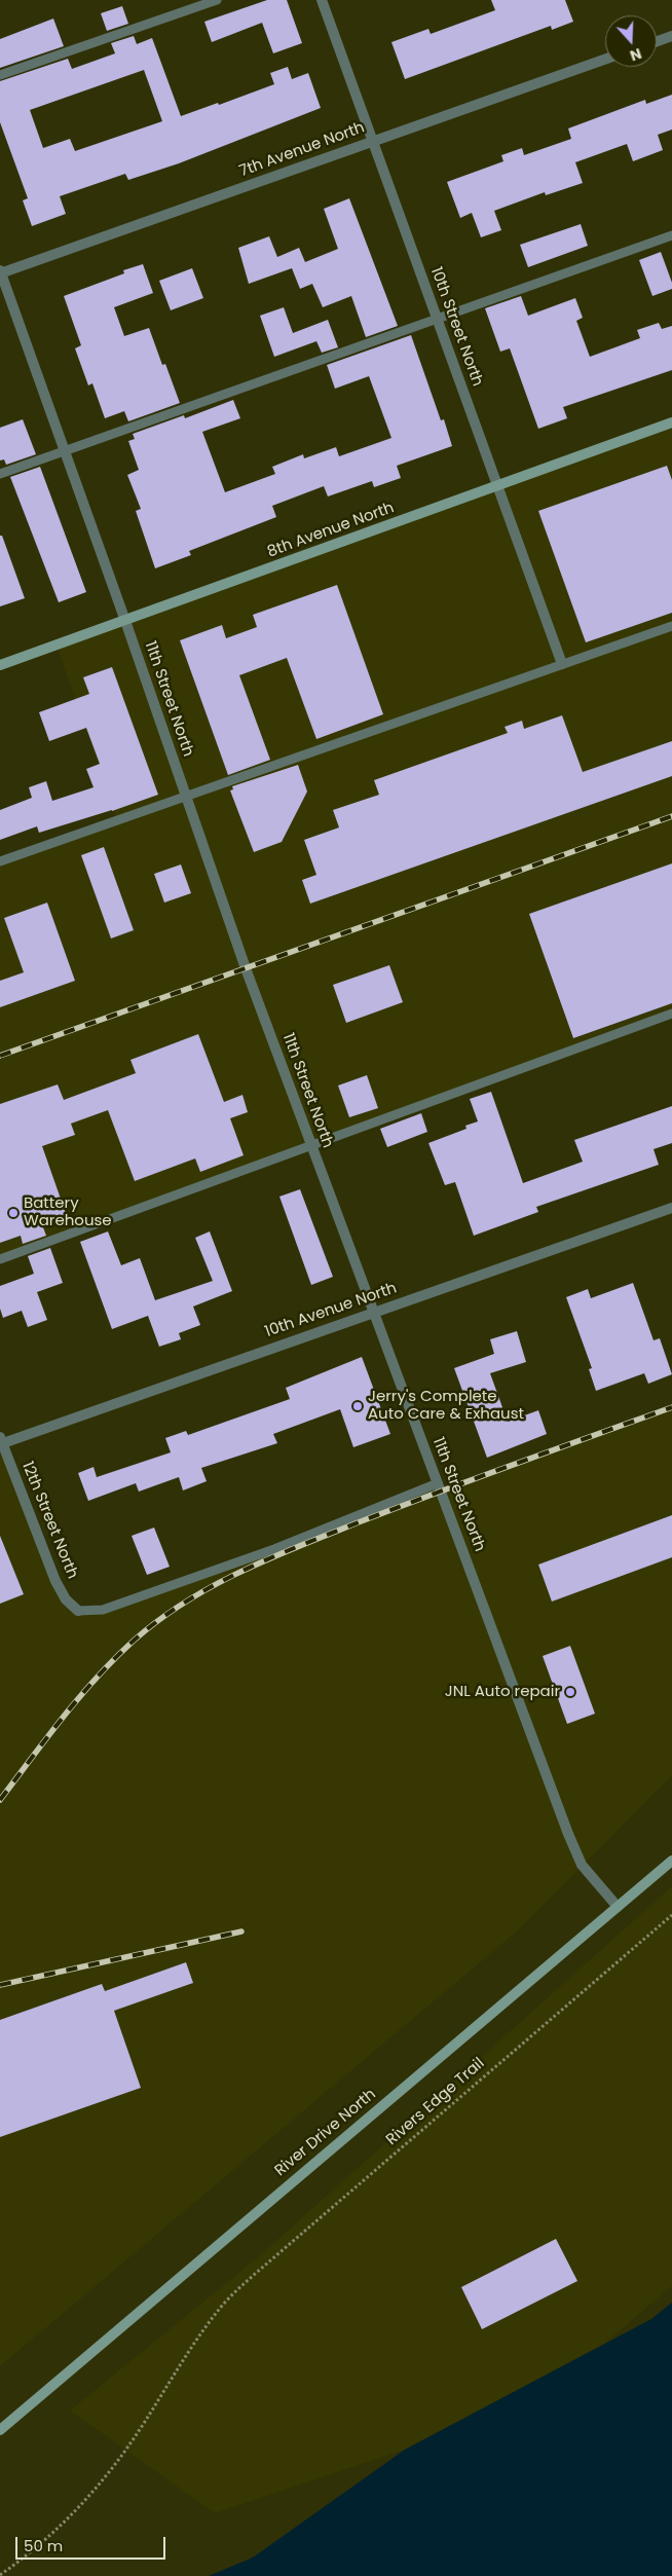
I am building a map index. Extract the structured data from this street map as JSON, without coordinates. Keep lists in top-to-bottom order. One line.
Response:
{"streets":{"main road":["8th Avenue North","River Drive North"],"street":["7th Avenue North","10th Street North","11th Street North","10th Avenue North","12th Street North"],"path":["Rivers Edge Trail"]},"crossings":[["7th Avenue North","10th Street North"],["7th Avenue North","11th Street North"],["10th Street North","8th Avenue North"],["8th Avenue North","11th Street North"],["11th Street North","10th Avenue North"],["11th Street North","River Drive North"],["10th Avenue North","12th Street North"]],"places":["Battery Warehouse","Jerry's Complete Auto Care & Exhaust","JNL Auto repair"],"scale_bar":"50 m","north":"bottom"}
